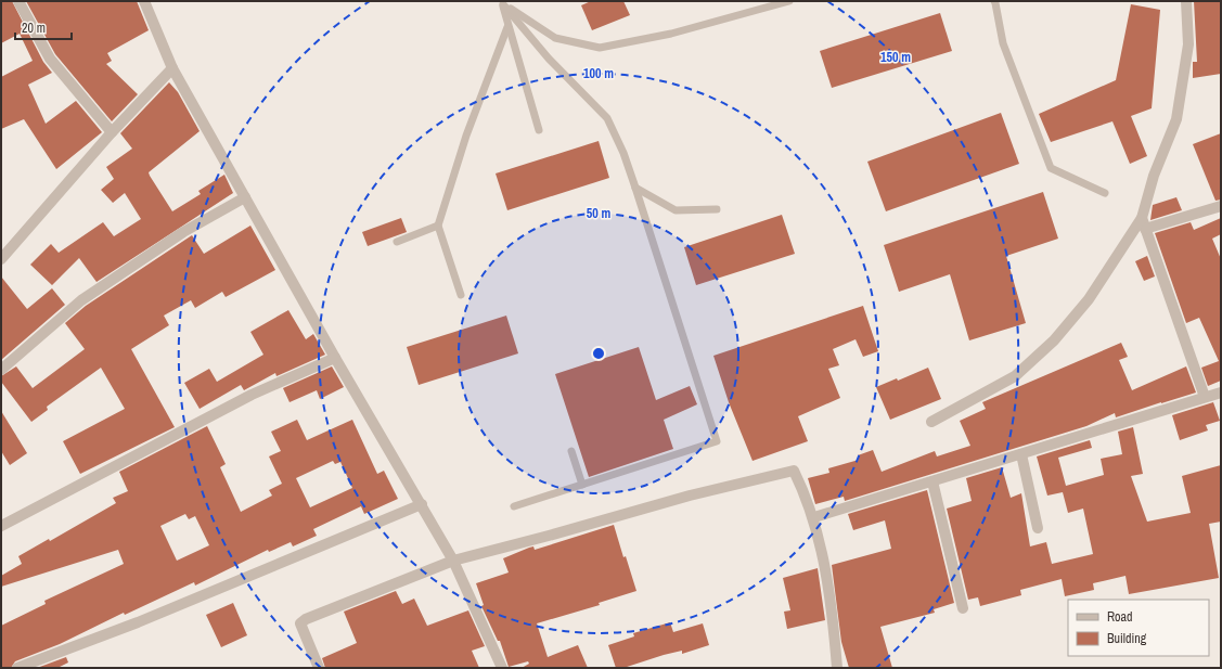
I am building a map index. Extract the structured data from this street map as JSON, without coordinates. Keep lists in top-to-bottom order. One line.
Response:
{"legend":["Road","Building"],"scale_bar":"20 m","rings":["150 m","100 m","50 m"]}
